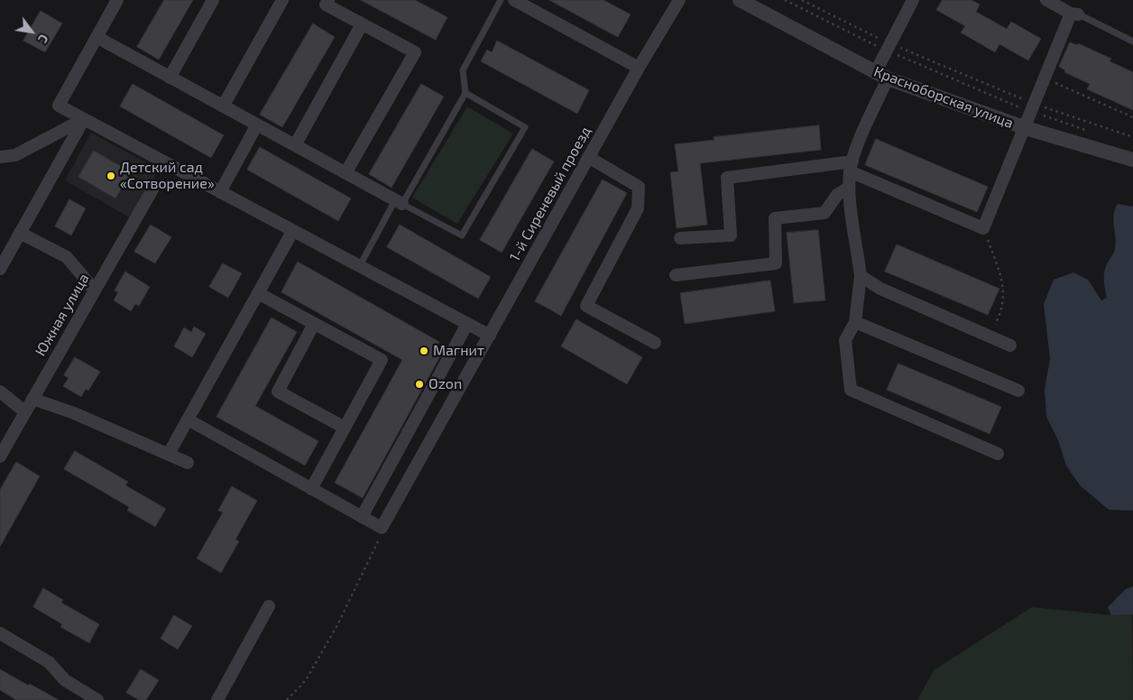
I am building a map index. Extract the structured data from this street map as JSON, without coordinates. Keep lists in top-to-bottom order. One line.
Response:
{"streets":{"street":["Красноборская улица","1-й Сиреневый проезд","Южная улица"]},"places":["Детский сад «Сотворение»","Магнит","Ozon"],"north":"bottom right"}
